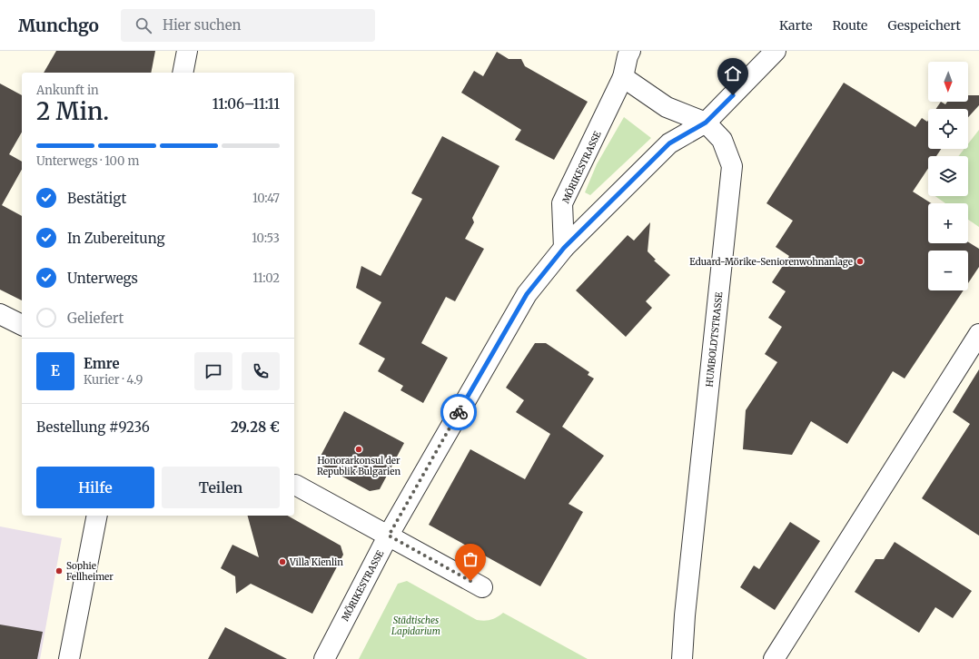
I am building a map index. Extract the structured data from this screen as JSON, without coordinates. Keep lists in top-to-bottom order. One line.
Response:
{"streets":{"street":["MÖRIKESTRASSE","HUMBOLDTSTRASSE"]},"crossings":[["MÖRIKESTRASSE","HUMBOLDTSTRASSE"]],"parks":["Städtisches Lapidarium"],"places":["Eduard-Mörike-Seniorenwohnanlage","Honorarkonsul der Republik Bulgarien","Villa Kienlin","Sophie Fellheimer"],"north":"bottom","page":{"header":"Munchgo","search":"Hier suchen","nav":["Karte","Route","Gespeichert"],"map_buttons":["+","−"],"heading":["2 Min.","Ankunft in","11:06–11:11"],"panel":["Emre","Kurier · 4.9","Bestellung #9236","29.28 €"],"bar":"Unterwegs · 100 m","list":[["Bestätigt","10:47"],["In Zubereitung","10:53"],["Unterwegs","11:02"],"Geliefert"],"round":"E","buttons":["Hilfe","Teilen"]}}
